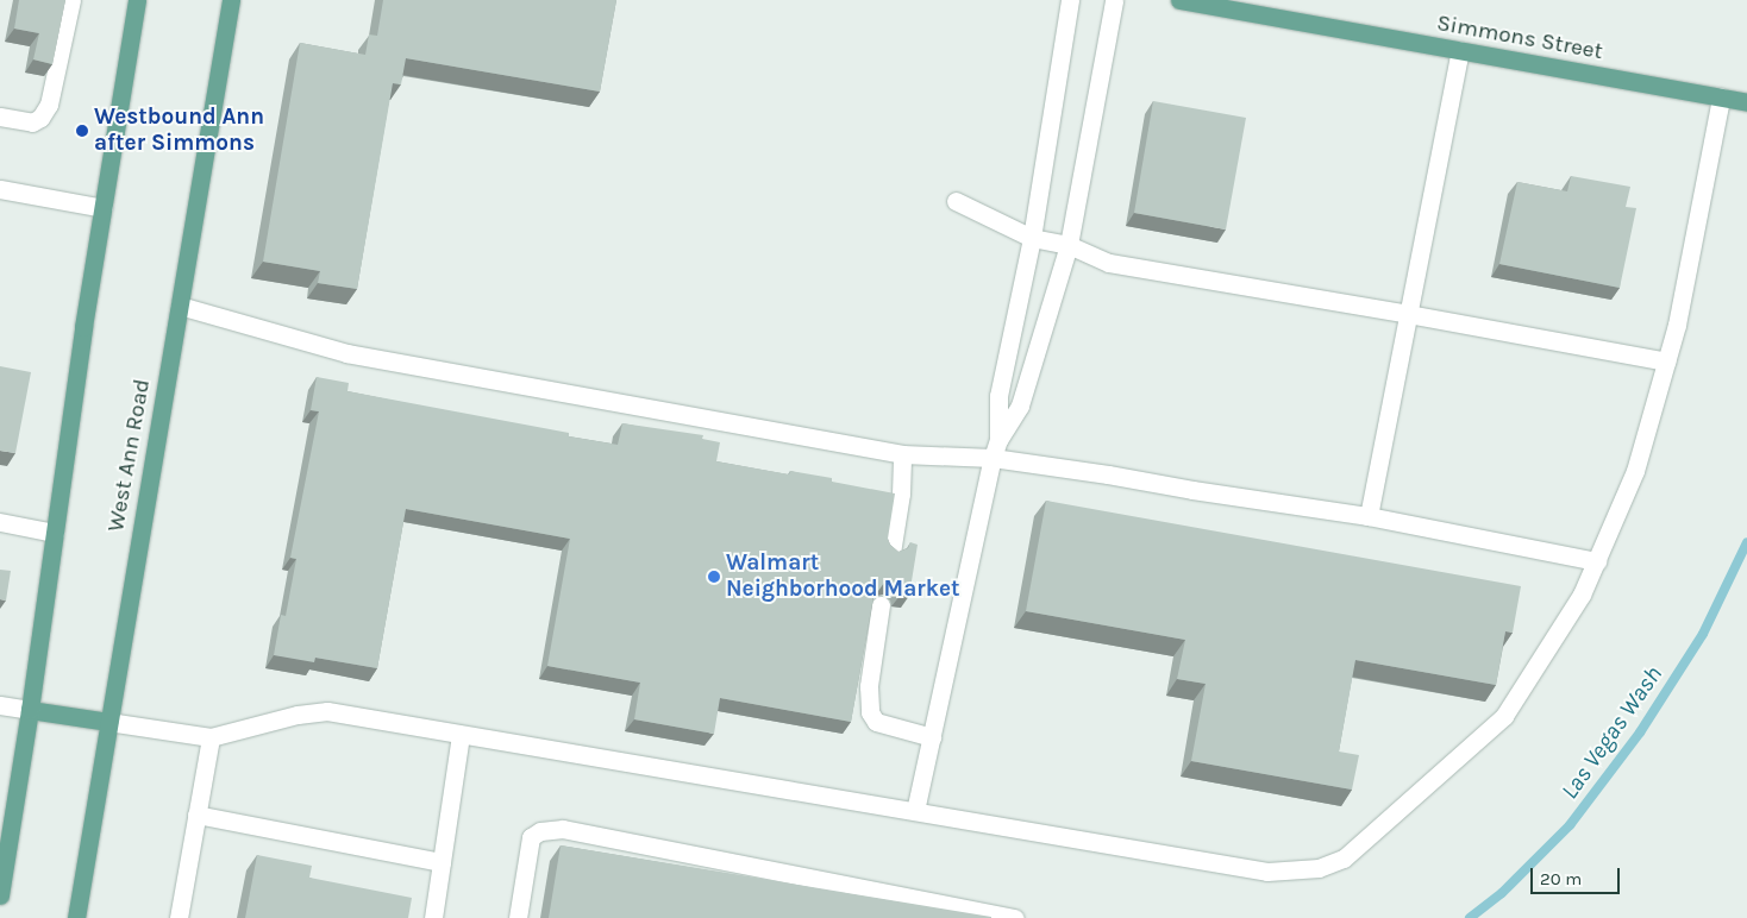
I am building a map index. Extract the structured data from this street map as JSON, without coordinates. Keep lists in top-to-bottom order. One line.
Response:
{"streets":{"main road":["Simmons Street","West Ann Road"]},"water":["Las Vegas Wash"],"places":["Westbound Ann after Simmons","Walmart Neighborhood Market"],"scale_bar":"20 m"}
